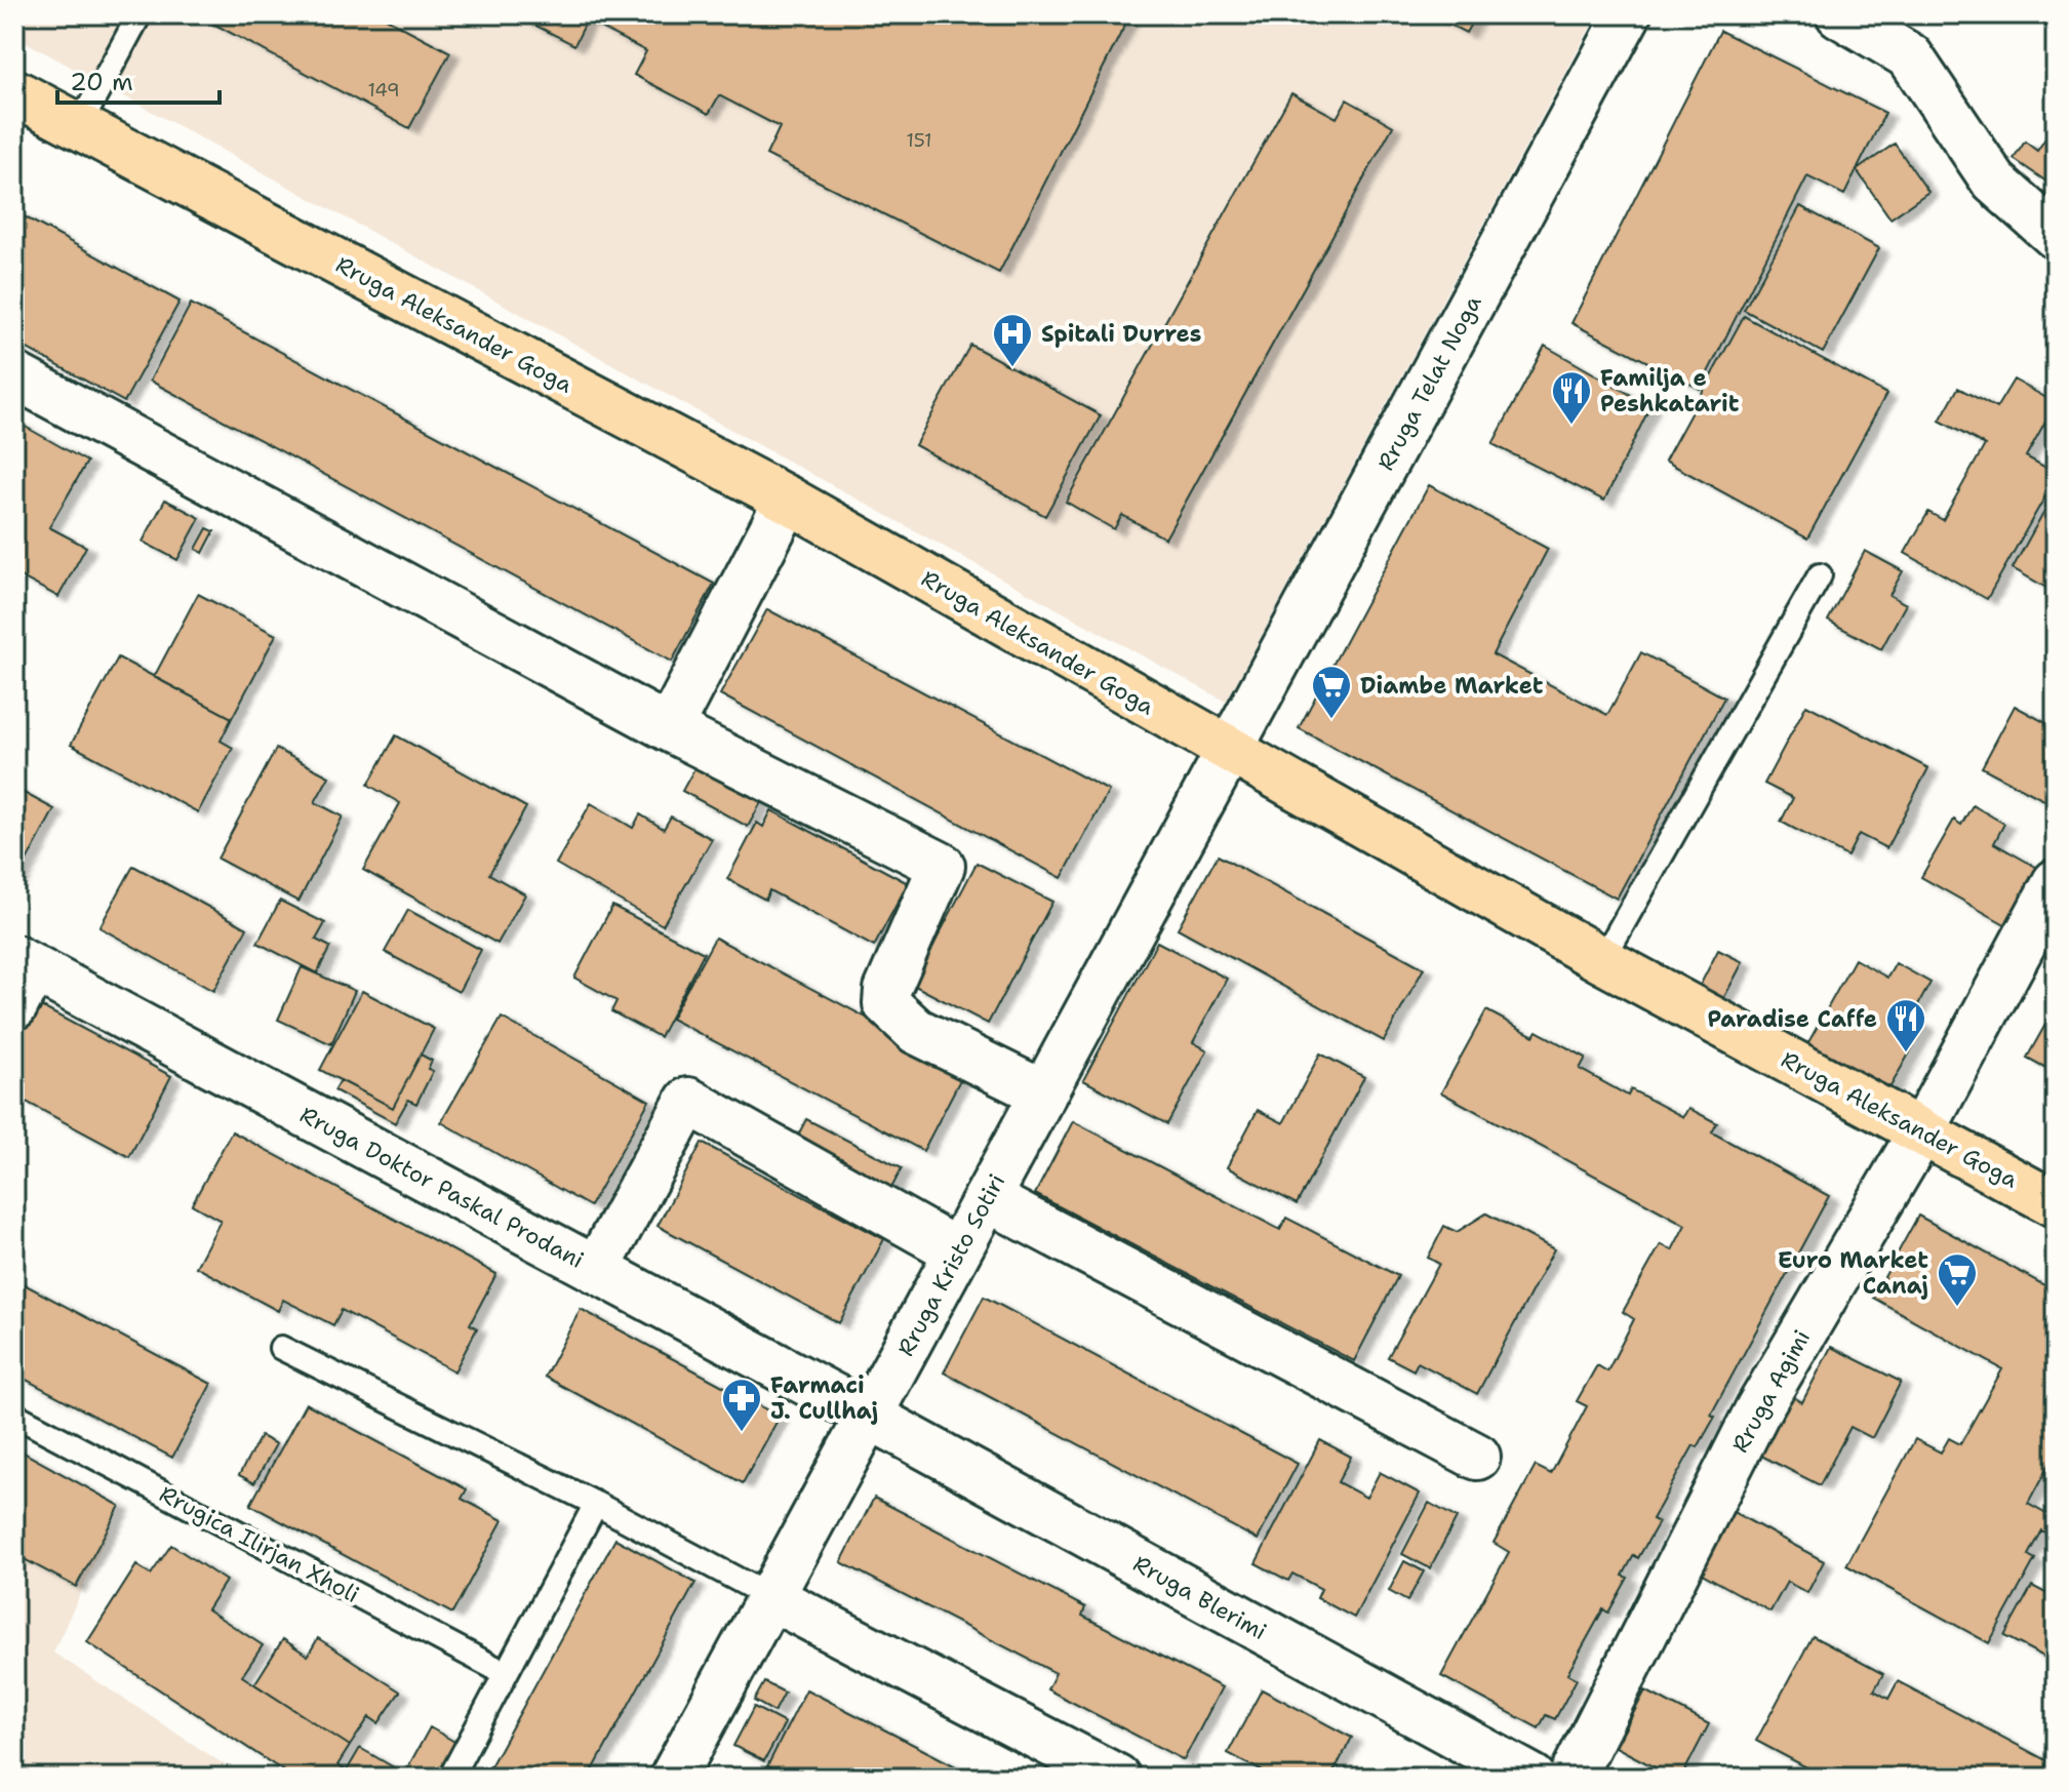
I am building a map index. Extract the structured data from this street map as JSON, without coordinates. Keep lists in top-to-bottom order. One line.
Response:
{"streets":{"main road":["Rruga Aleksander Goga"],"street":["Rruga Telat Noga","Rruga Doktor Paskal Prodani","Rruga Kristo Sotiri","Rruga Agimi","Rruga Blerimi"],"lane":["Rrugica Ilirjan Xholi"]},"crossings":[["Rruga Aleksander Goga","Rruga Telat Noga"],["Rruga Aleksander Goga","Rruga Kristo Sotiri"],["Rruga Aleksander Goga","Rruga Agimi"],["Rruga Telat Noga","Rruga Kristo Sotiri"],["Rruga Doktor Paskal Prodani","Rruga Kristo Sotiri"],["Rruga Doktor Paskal Prodani","Rruga Blerimi"],["Rruga Kristo Sotiri","Rruga Blerimi"]],"places":{"hospital":["Spitali Durres"],"restaurant":["Familja e Peshkatarit","Paradise Caffe"],"supermarket":["Diambe Market","Euro Market Canaj"],"pharmacy":["Farmaci J. Cullhaj"]},"house_numbers":["149","151"],"scale_bar":"20 m"}
